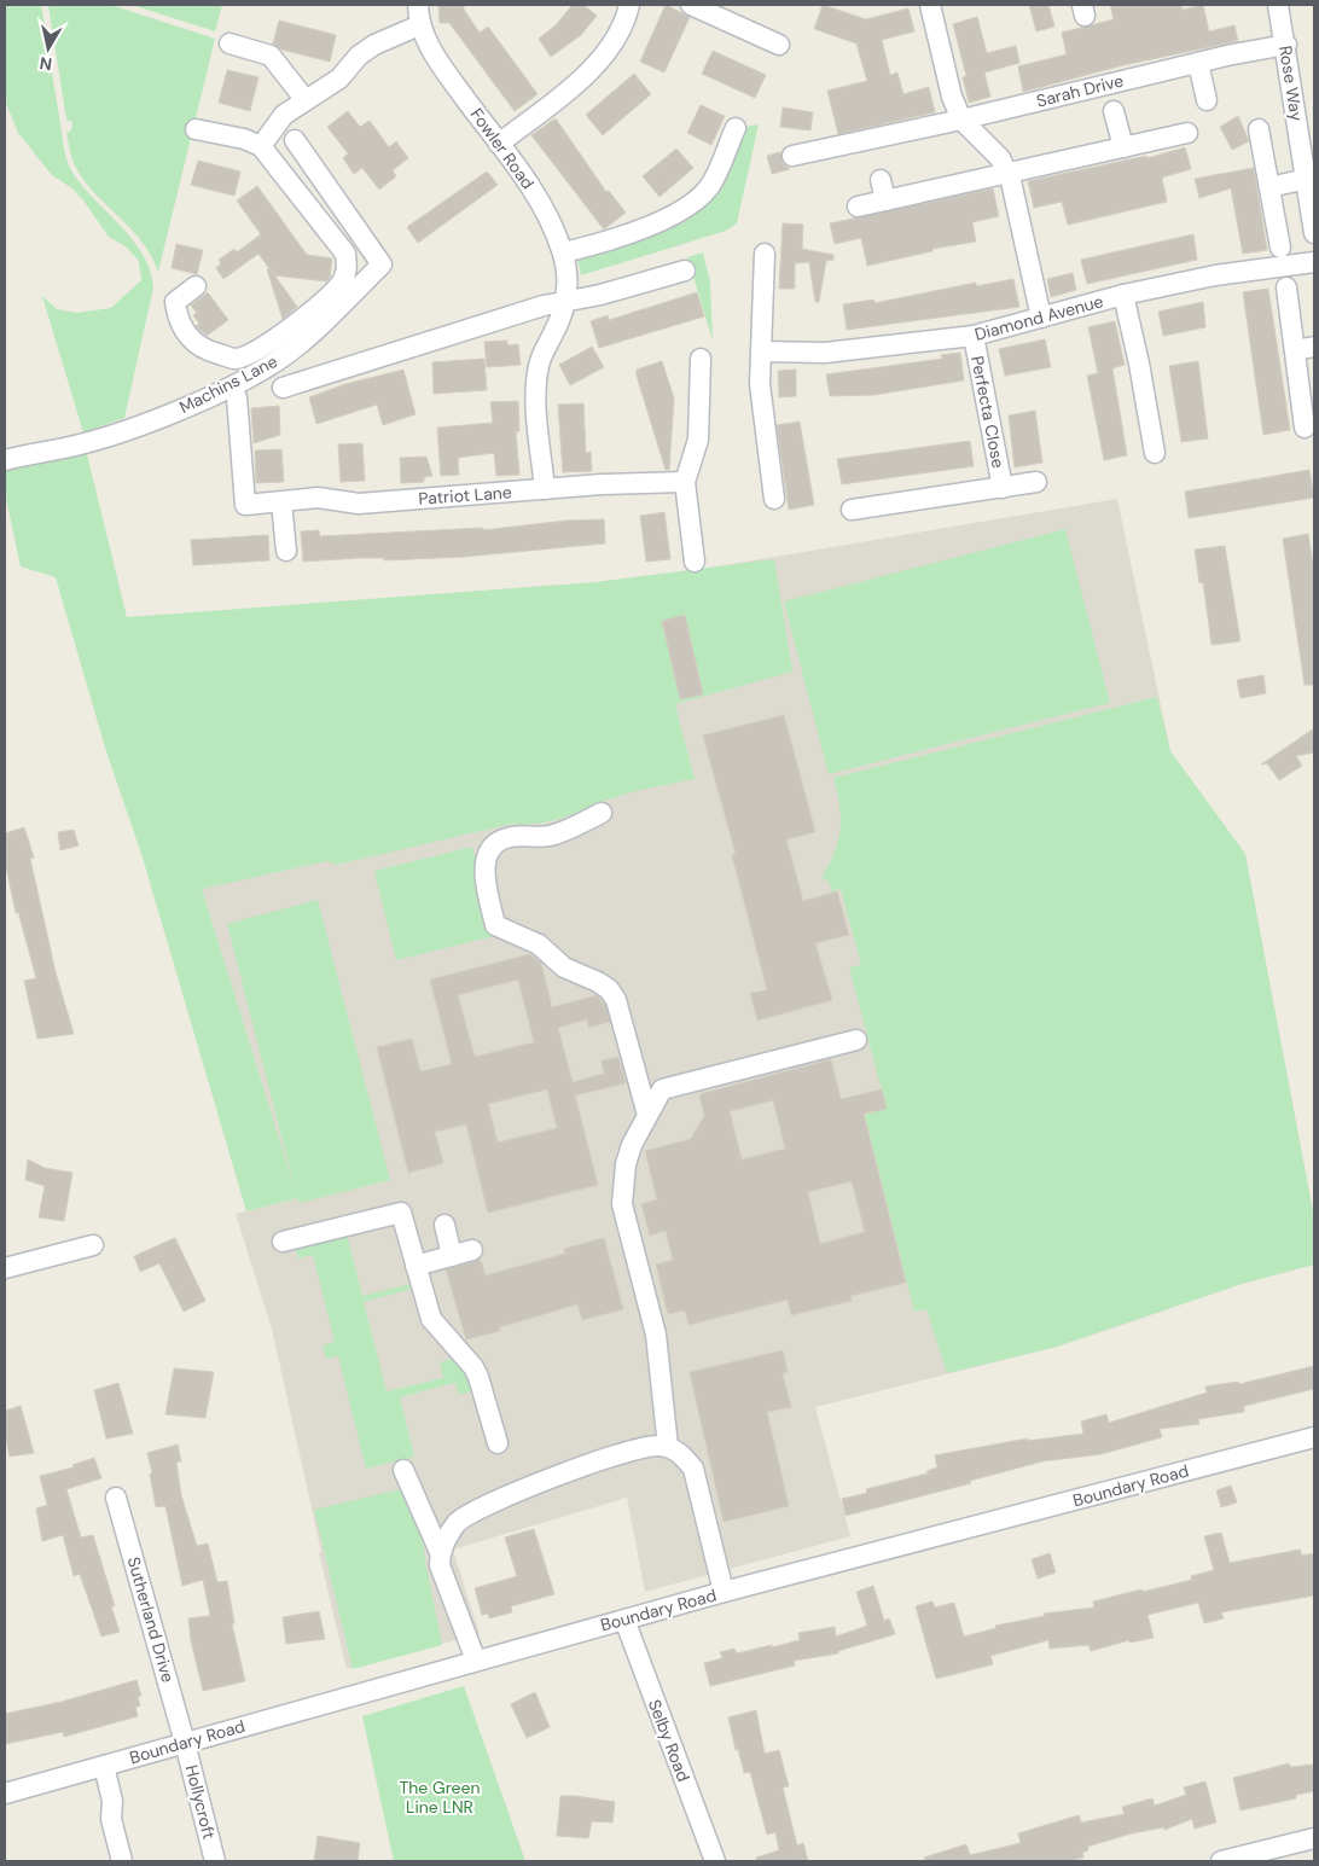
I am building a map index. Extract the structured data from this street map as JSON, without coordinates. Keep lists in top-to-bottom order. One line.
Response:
{"streets":{"street":["Rose Way","Sarah Drive","Fowler Road","Diamond Avenue","Machins Lane","Perfecta Close","Patriot Lane","Boundary Road","Sutherland Drive","Selby Road","Hollycroft"]},"crossings":[["Rose Way","Sarah Drive"],["Fowler Road","Patriot Lane"],["Diamond Avenue","Perfecta Close"],["Boundary Road","Sutherland Drive"],["Boundary Road","Selby Road"],["Boundary Road","Hollycroft"],["Sutherland Drive","Hollycroft"]],"parks":["The Green Line LNR"],"north":"bottom"}
